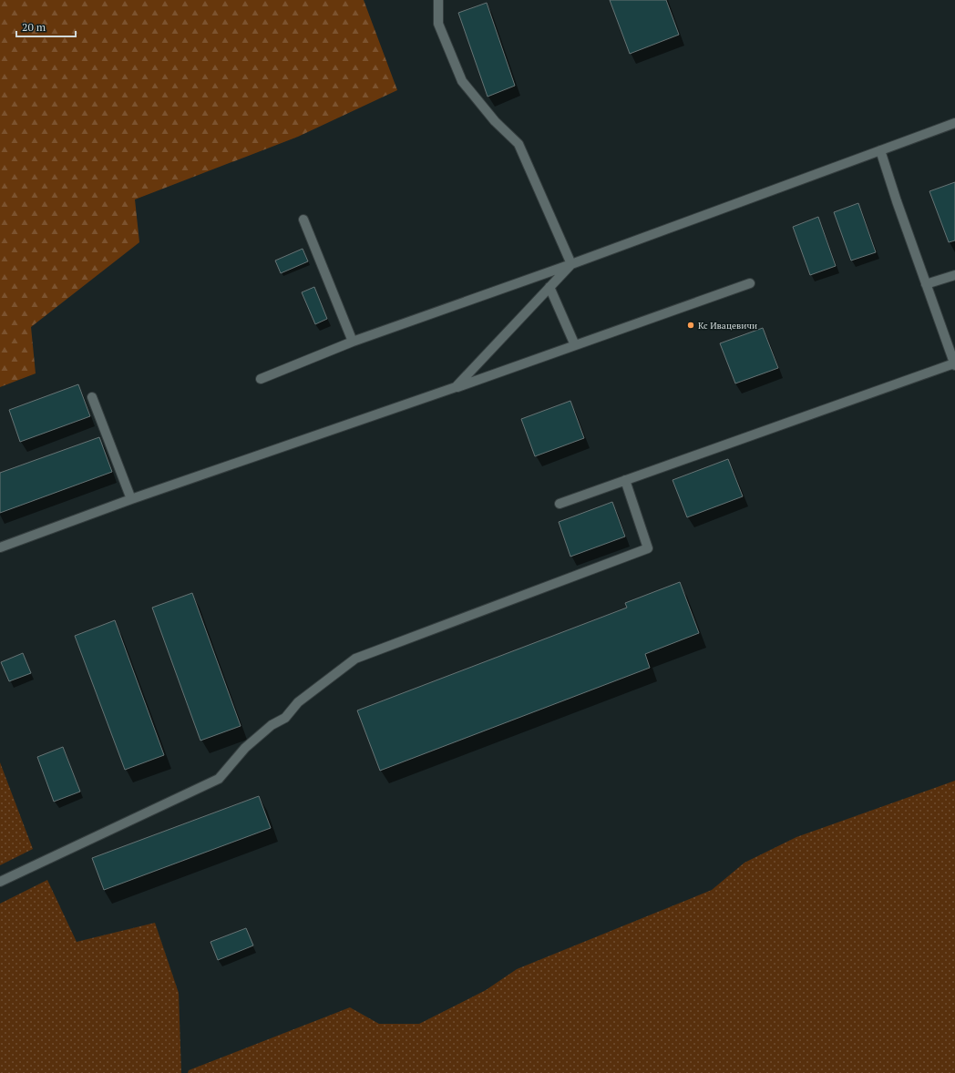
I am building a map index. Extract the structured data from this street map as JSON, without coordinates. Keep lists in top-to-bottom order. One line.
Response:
{"places":["Кс Ивацевичи"],"scale_bar":"20 m"}
